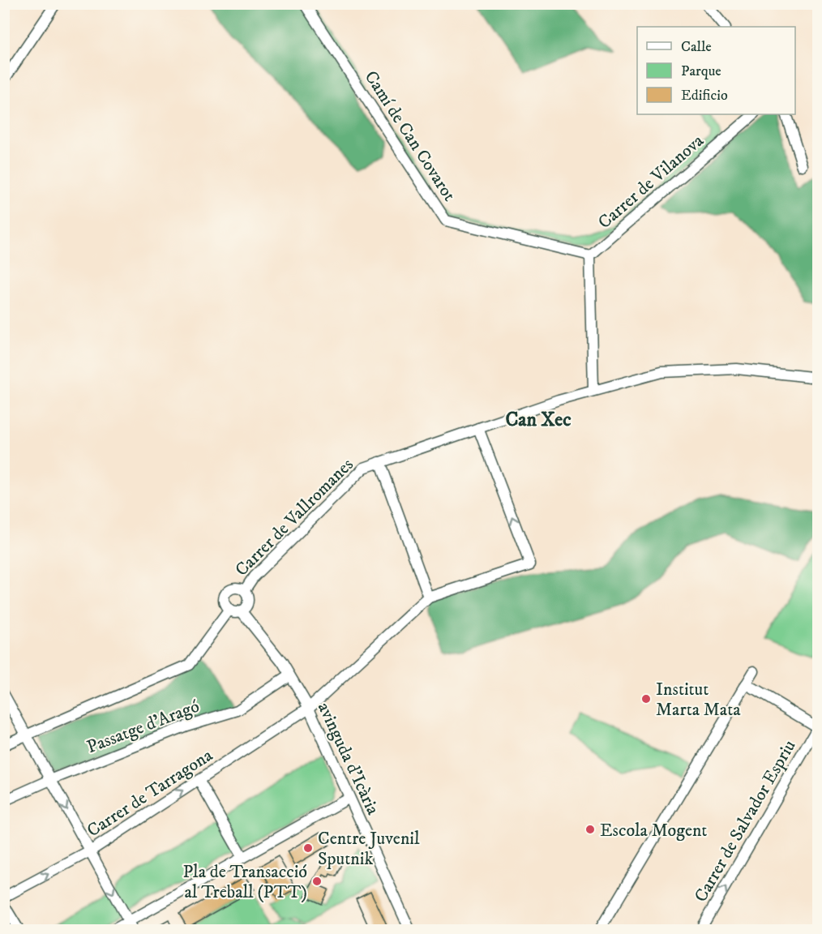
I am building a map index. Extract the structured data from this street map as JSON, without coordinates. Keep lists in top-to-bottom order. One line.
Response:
{"streets":{"street":["Camí de Can Covarot","Carrer de Vilanova","Carrer de Vallromanes","Passatge d'Aragó","avinguda d'Icària","Carrer de Tarragona","Carrer de Salvador Espriu"]},"crossings":[["Camí de Can Covarot","Carrer de Vilanova"],["Carrer de Vallromanes","avinguda d'Icària"],["Passatge d'Aragó","avinguda d'Icària"],["avinguda d'Icària","Carrer de Tarragona"]],"districts":["Can Xec"],"places":["Institut Marta Mata","Escola Mogent","Centre Juvenil Sputnik","Pla de Transacció al Treball (PTT)"],"legend":["Calle","Parque","Edificio"]}
